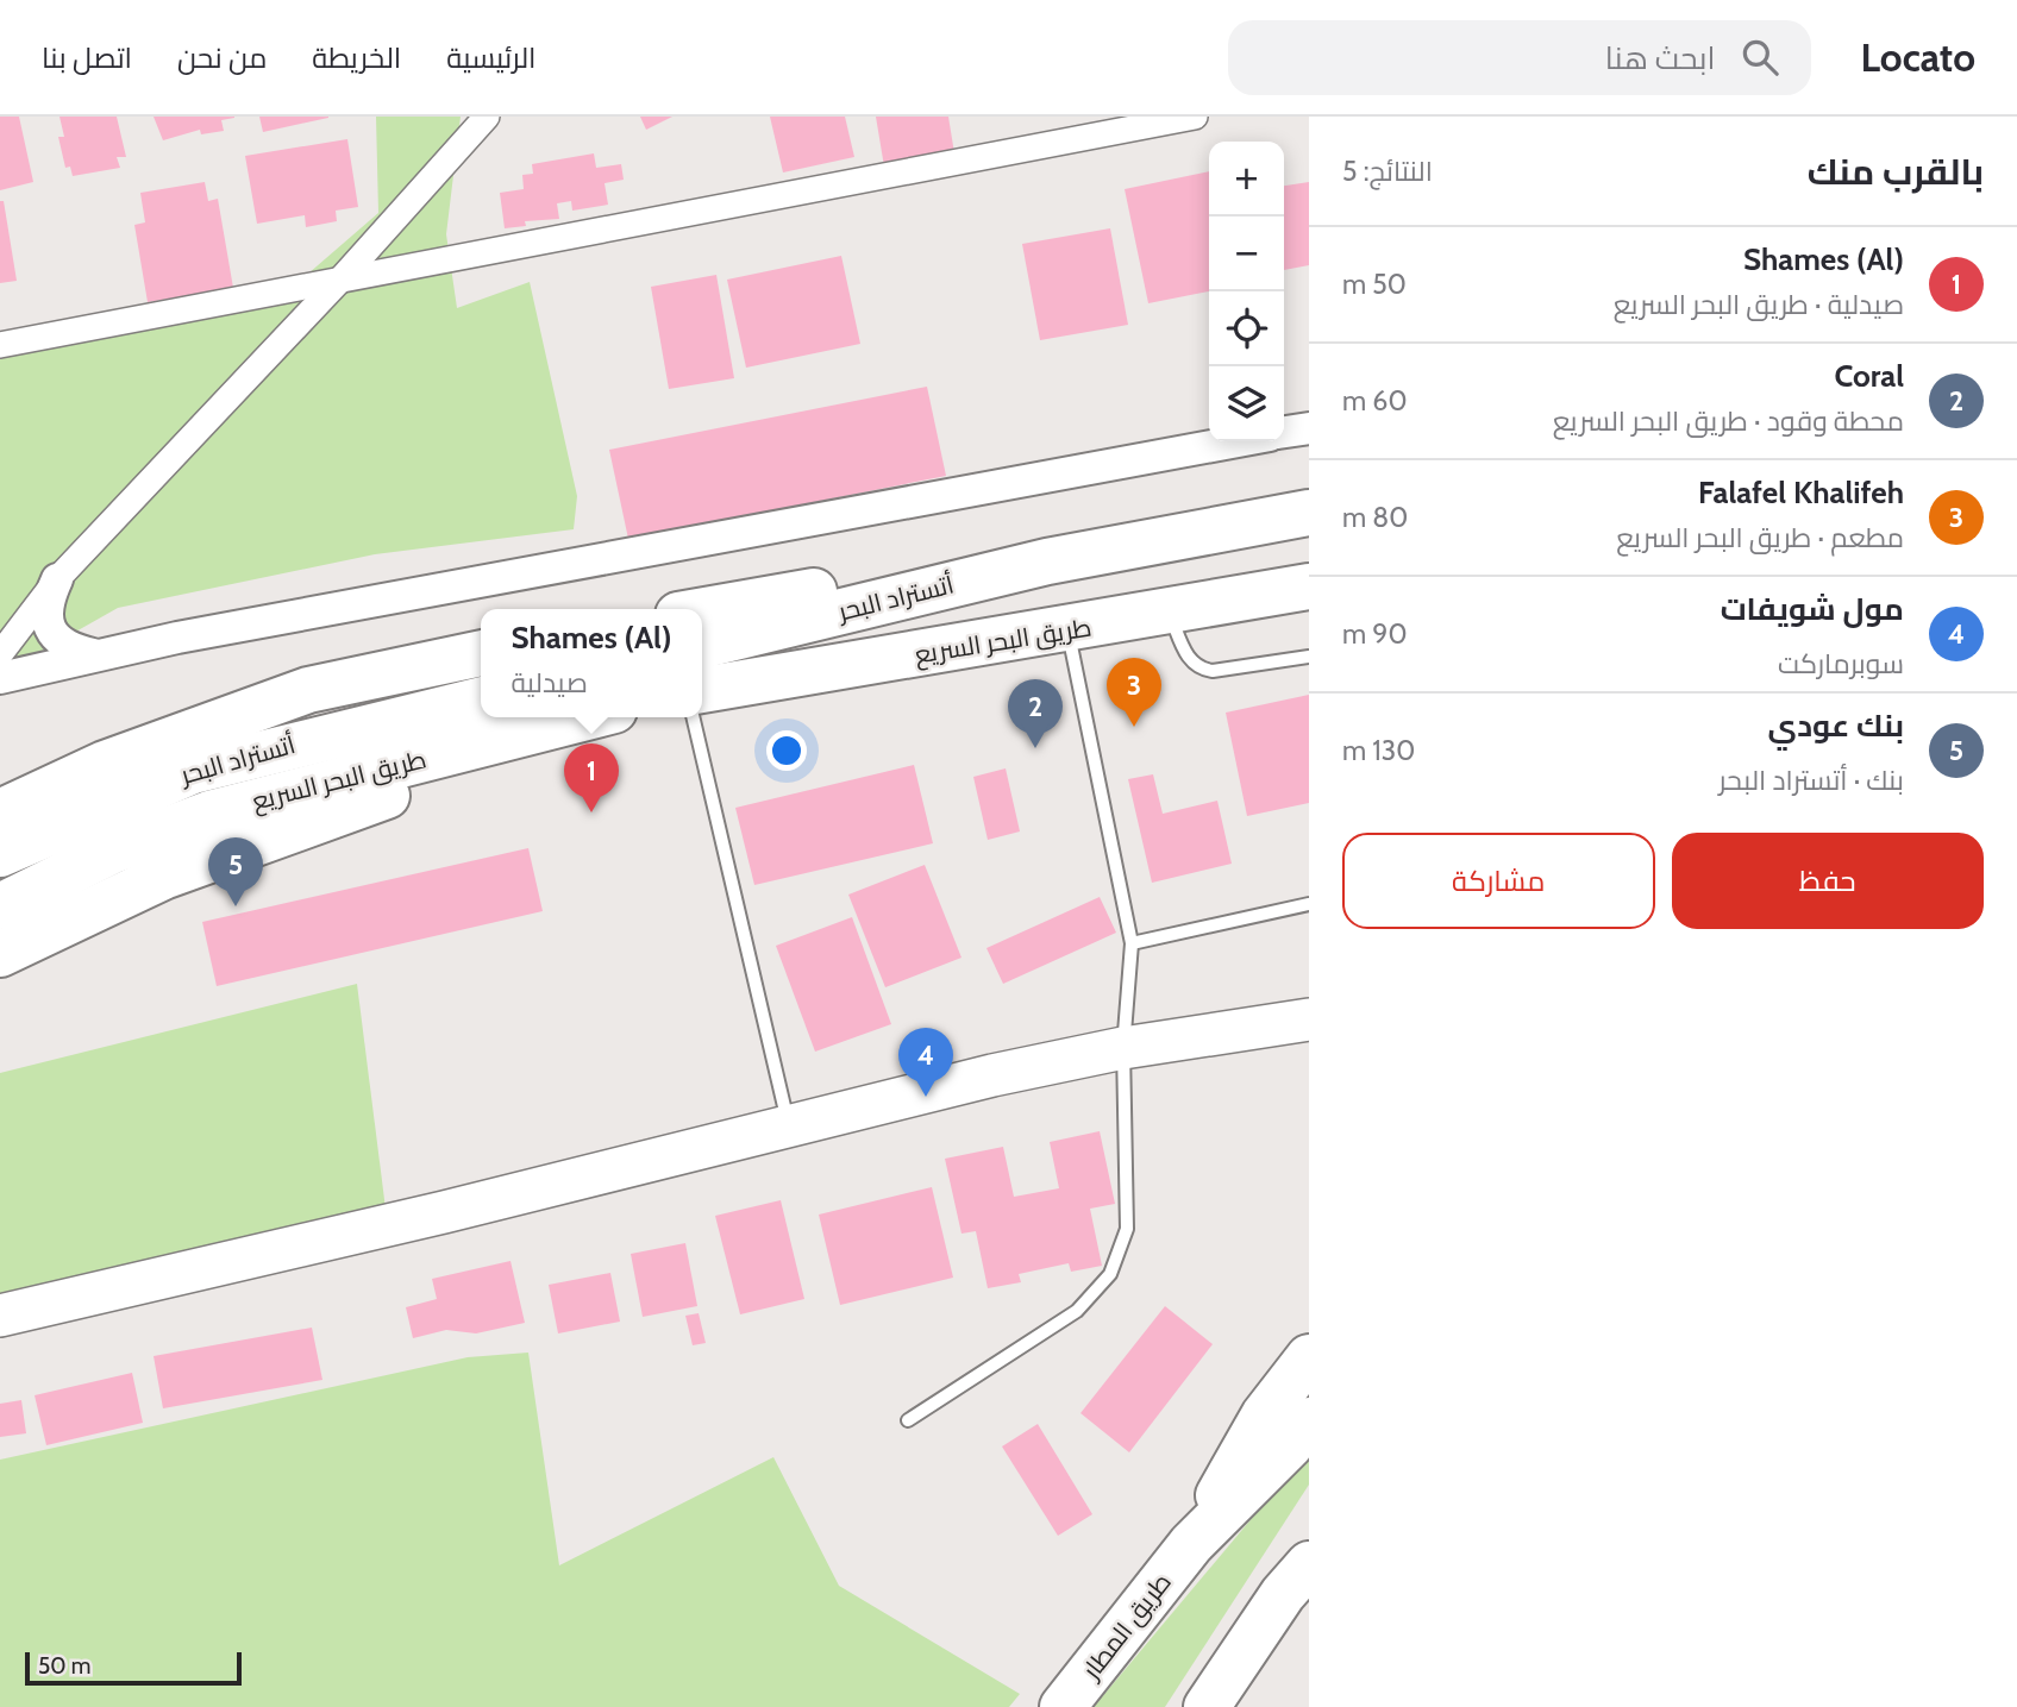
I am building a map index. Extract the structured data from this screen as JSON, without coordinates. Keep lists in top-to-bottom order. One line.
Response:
{"streets":{"highway":["أتستراد البحر","طريق البحر السريع","طريق المطار"]},"crossings":[["أتستراد البحر","طريق البحر السريع"]],"scale_bar":"50 m","page":{"header":"Locato","search":"ابحث هنا","nav":["الرئيسية","الخريطة","من نحن","اتصل بنا"],"heading":["بالقرب منك","النتائج: 5"],"map_buttons":["+","−"],"list":[{"mark":"1","name":"Shames (Al)","note":"صيدلية · طريق البحر السريع","value":"50 m"},{"mark":"2","name":"Coral","note":"محطة وقود · طريق البحر السريع","value":"60 m"},{"mark":"3","name":"Falafel Khalifeh","note":"مطعم · طريق البحر السريع","value":"80 m"},{"mark":"4","name":"مول شويفات","note":"سوبرماركت","value":"90 m"},{"mark":"5","name":"بنك عودي","note":"بنك · أتستراد البحر","value":"130 m"}],"popup":["Shames (Al)","صيدلية"],"pins":["3","2","1","5","4"],"buttons":["حفظ","مشاركة"],"scale":"50 m"}}
